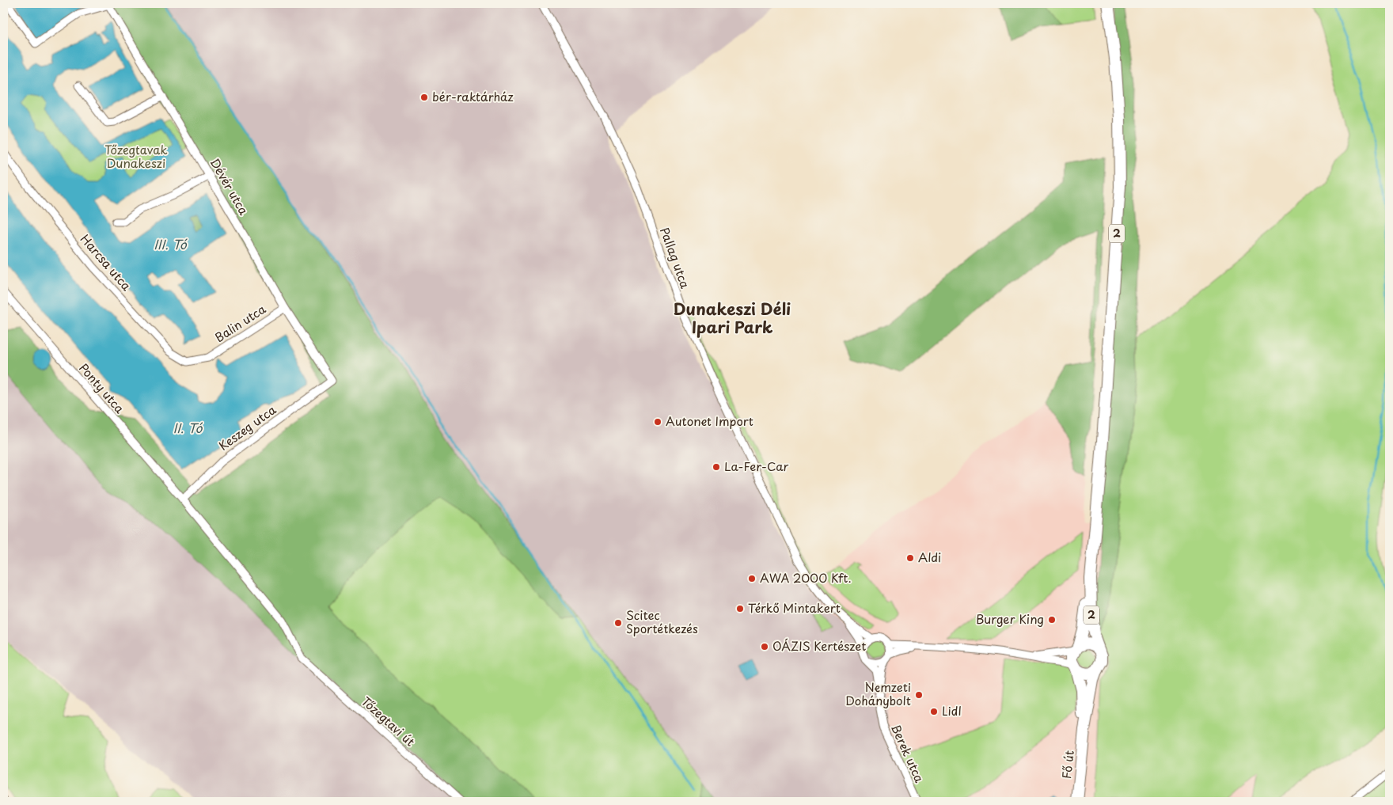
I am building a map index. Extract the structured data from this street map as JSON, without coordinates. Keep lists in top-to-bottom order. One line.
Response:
{"streets":{"main road":["2","Fő út"],"street":["Dévér utca","Pallag utca","Harcsa utca","Balin utca","Ponty utca","Keszeg utca","Tőzegtavi út","Berek utca"]},"crossings":[["Dévér utca","Balin utca"],["Dévér utca","Keszeg utca"],["2","Fő út"],["Pallag utca","Berek utca"],["Harcsa utca","Balin utca"],["Ponty utca","Keszeg utca"],["Ponty utca","Tőzegtavi út"]],"districts":["Dunakeszi Déli Ipari Park"],"water":["III. Tó","II. Tó"],"parks":["Tőzegtavak Dunakeszi"],"places":["bér-raktárház","Autonet Import","La-Fer-Car","Aldi","AWA 2000 Kft.","Térkő Mintakert","Burger King","Scitec Sportétkezés","OÁZIS Kertészet","Nemzeti Dohánybolt","Lidl"]}
